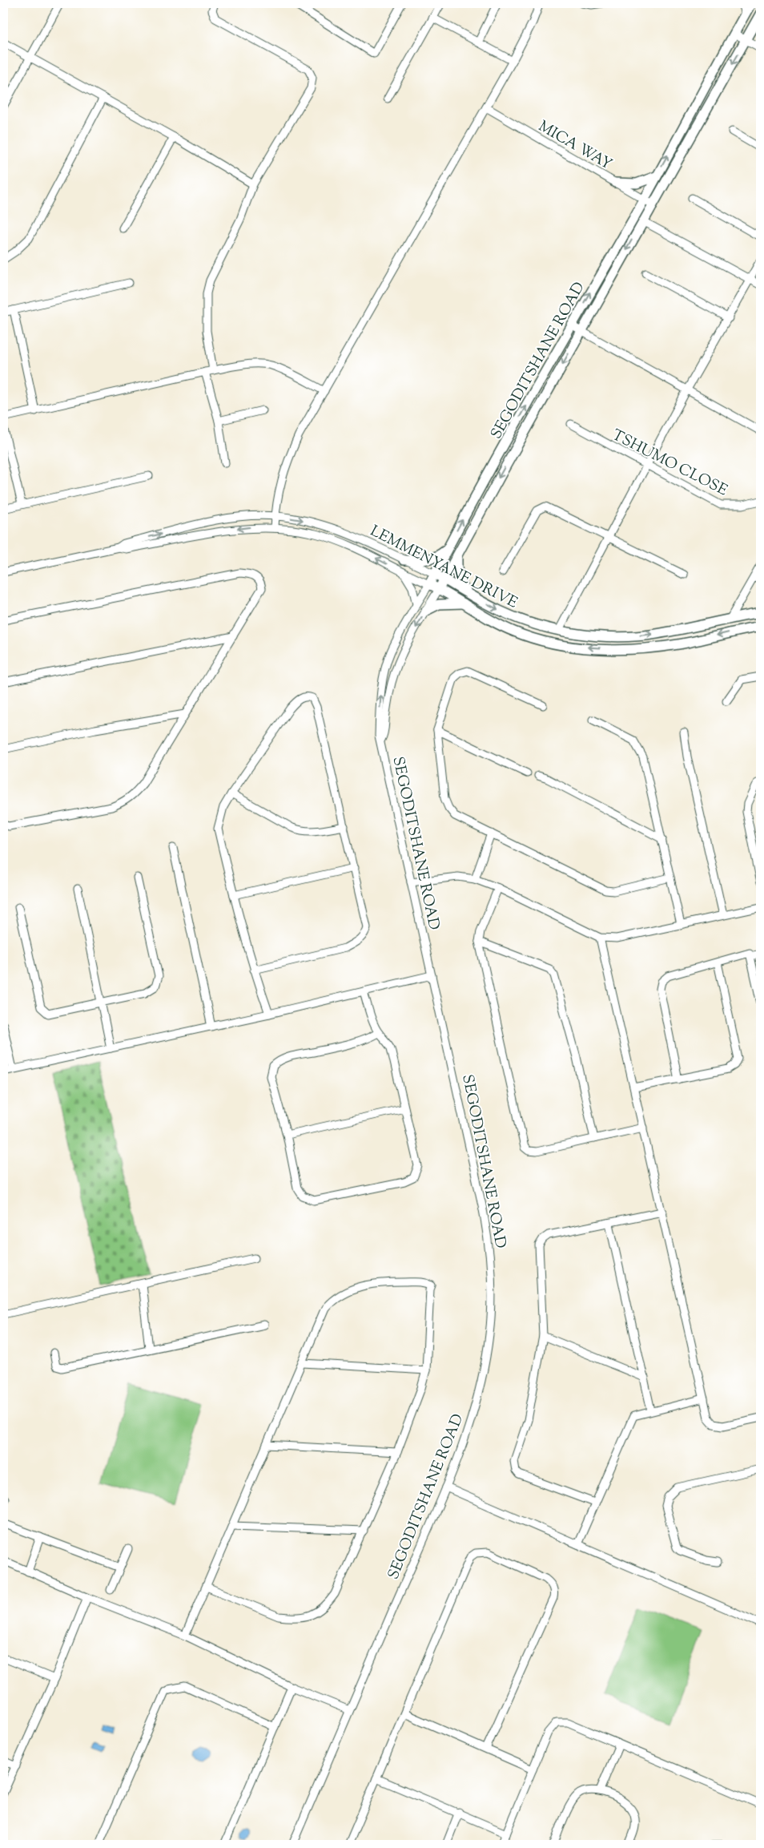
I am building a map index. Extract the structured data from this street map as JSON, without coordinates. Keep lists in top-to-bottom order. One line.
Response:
{"streets":{"main road":["SEGODITSHANE ROAD","LEMMENYANE DRIVE"],"street":["MICA WAY","TSHUMO CLOSE"]},"crossings":[["MICA WAY","SEGODITSHANE ROAD"],["SEGODITSHANE ROAD","LEMMENYANE DRIVE"]]}
